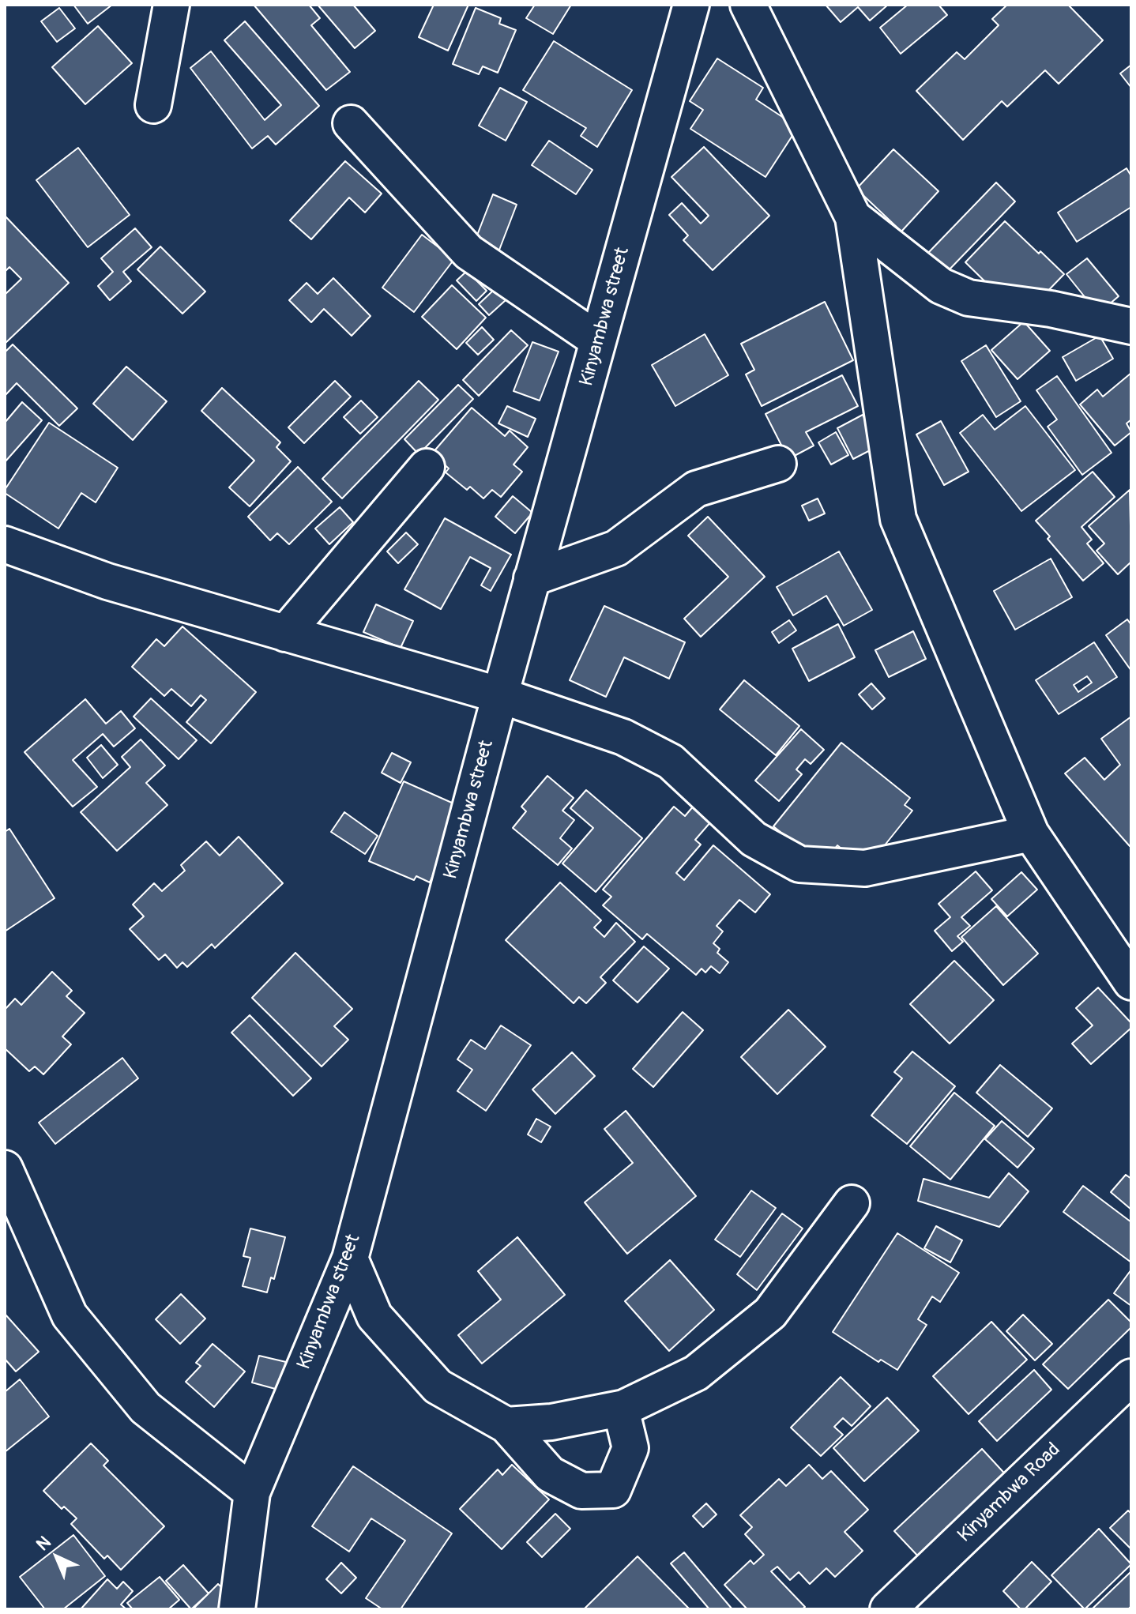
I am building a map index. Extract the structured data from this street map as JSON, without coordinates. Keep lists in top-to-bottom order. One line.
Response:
{"streets":{"street":["Kinyambwa street","Kinyambwa Road"]},"north":"top left"}
